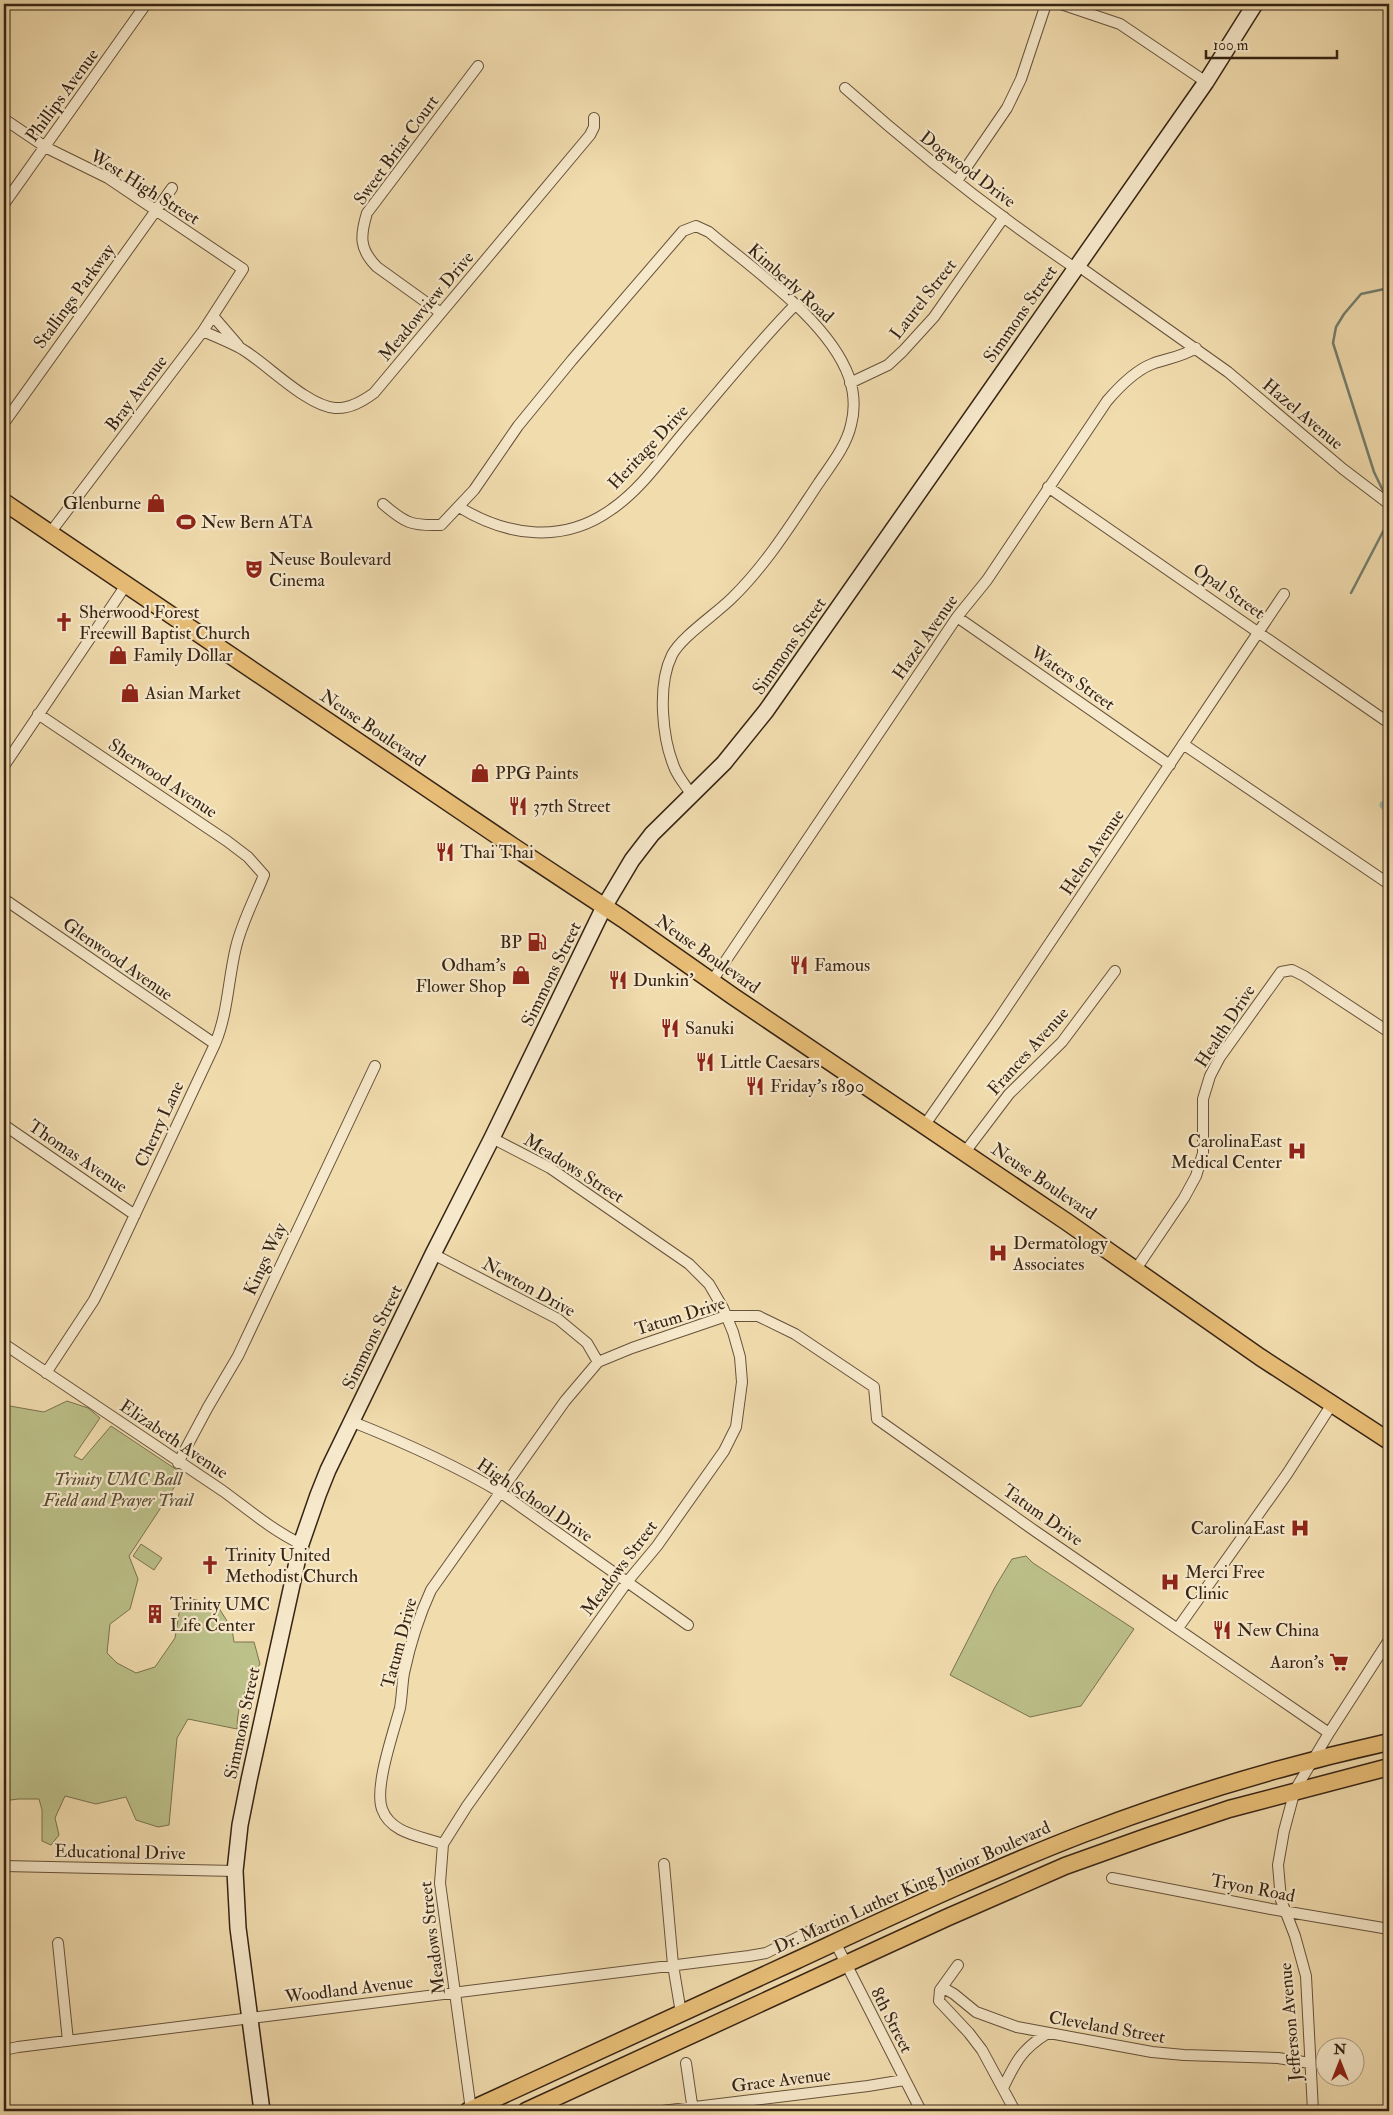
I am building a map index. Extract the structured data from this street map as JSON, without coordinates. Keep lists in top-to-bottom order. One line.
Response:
{"streets":{"main road":["Neuse Boulevard","Dr. Martin Luther King Junior Boulevard"],"street":["Phillips Avenue","Sweet Briar Court","Dogwood Drive","West High Street","Kimberly Road","Stallings Parkway","Laurel Street","Meadowview Drive","Simmons Street","Bray Avenue","Hazel Avenue","Heritage Drive","Opal Street","Waters Street","Sherwood Avenue","Helen Avenue","Glenwood Avenue","Health Drive","Frances Avenue","Cherry Lane","Thomas Avenue","Meadows Street","Kings Way","Newton Drive","Tatum Drive","Elizabeth Avenue","High School Drive","Educational Drive","Tryon Road","Woodland Avenue","8th Street","Jefferson Avenue","Cleveland Street","Grace Avenue"]},"crossings":[["Phillips Avenue","West High Street"],["Sweet Briar Court","Meadowview Drive"],["Dogwood Drive","Laurel Street"],["Dogwood Drive","Simmons Street"],["Dogwood Drive","Hazel Avenue"],["West High Street","Stallings Parkway"],["West High Street","Bray Avenue"],["Kimberly Road","Laurel Street"],["Kimberly Road","Simmons Street"],["Kimberly Road","Heritage Drive"],["Meadowview Drive","Bray Avenue"],["Simmons Street","Hazel Avenue"],["Simmons Street","Neuse Boulevard"],["Simmons Street","Meadows Street"],["Simmons Street","Newton Drive"],["Simmons Street","Elizabeth Avenue"],["Simmons Street","High School Drive"],["Simmons Street","Educational Drive"],["Simmons Street","Woodland Avenue"],["Bray Avenue","Neuse Boulevard"],["Hazel Avenue","Opal Street"],["Hazel Avenue","Waters Street"],["Hazel Avenue","Neuse Boulevard"],["Opal Street","Helen Avenue"],["Waters Street","Helen Avenue"],["Neuse Boulevard","Helen Avenue"],["Neuse Boulevard","Health Drive"],["Neuse Boulevard","Frances Avenue"],["Sherwood Avenue","Cherry Lane"],["Glenwood Avenue","Cherry Lane"],["Cherry Lane","Thomas Avenue"],["Cherry Lane","Elizabeth Avenue"],["Meadows Street","Tatum Drive"],["Meadows Street","High School Drive"],["Meadows Street","Dr. Martin Luther King Junior Boulevard"],["Meadows Street","Woodland Avenue"],["Kings Way","Elizabeth Avenue"],["Newton Drive","Tatum Drive"],["Tatum Drive","High School Drive"],["Tatum Drive","Jefferson Avenue"],["Dr. Martin Luther King Junior Boulevard","8th Street"],["Dr. Martin Luther King Junior Boulevard","Jefferson Avenue"],["Tryon Road","Jefferson Avenue"],["8th Street","Grace Avenue"],["Jefferson Avenue","Cleveland Street"]],"parks":["Trinity UMC Ball Field and Prayer Trail"],"places":{"shop":["Glenburne","Family Dollar","Asian Market","PPG Paints","Odham's Flower Shop"],"sports":["New Bern ATA"],"theatre":["Neuse Boulevard Cinema"],"church":["Sherwood Forest Freewill Baptist Church","Trinity United Methodist Church"],"restaurant":["37th Street","Thai Thai","Famous","Dunkin'","Sanuki","Little Caesars","Friday's 1890","New China"],"fuel station":["BP"],"hospital":["CarolinaEast Medical Center","Dermatology Associates","CarolinaEast","Merci Free Clinic"],"building":["Trinity UMC Life Center"],"supermarket":["Aaron's"]},"scale_bar":"100 m","north":"top"}
